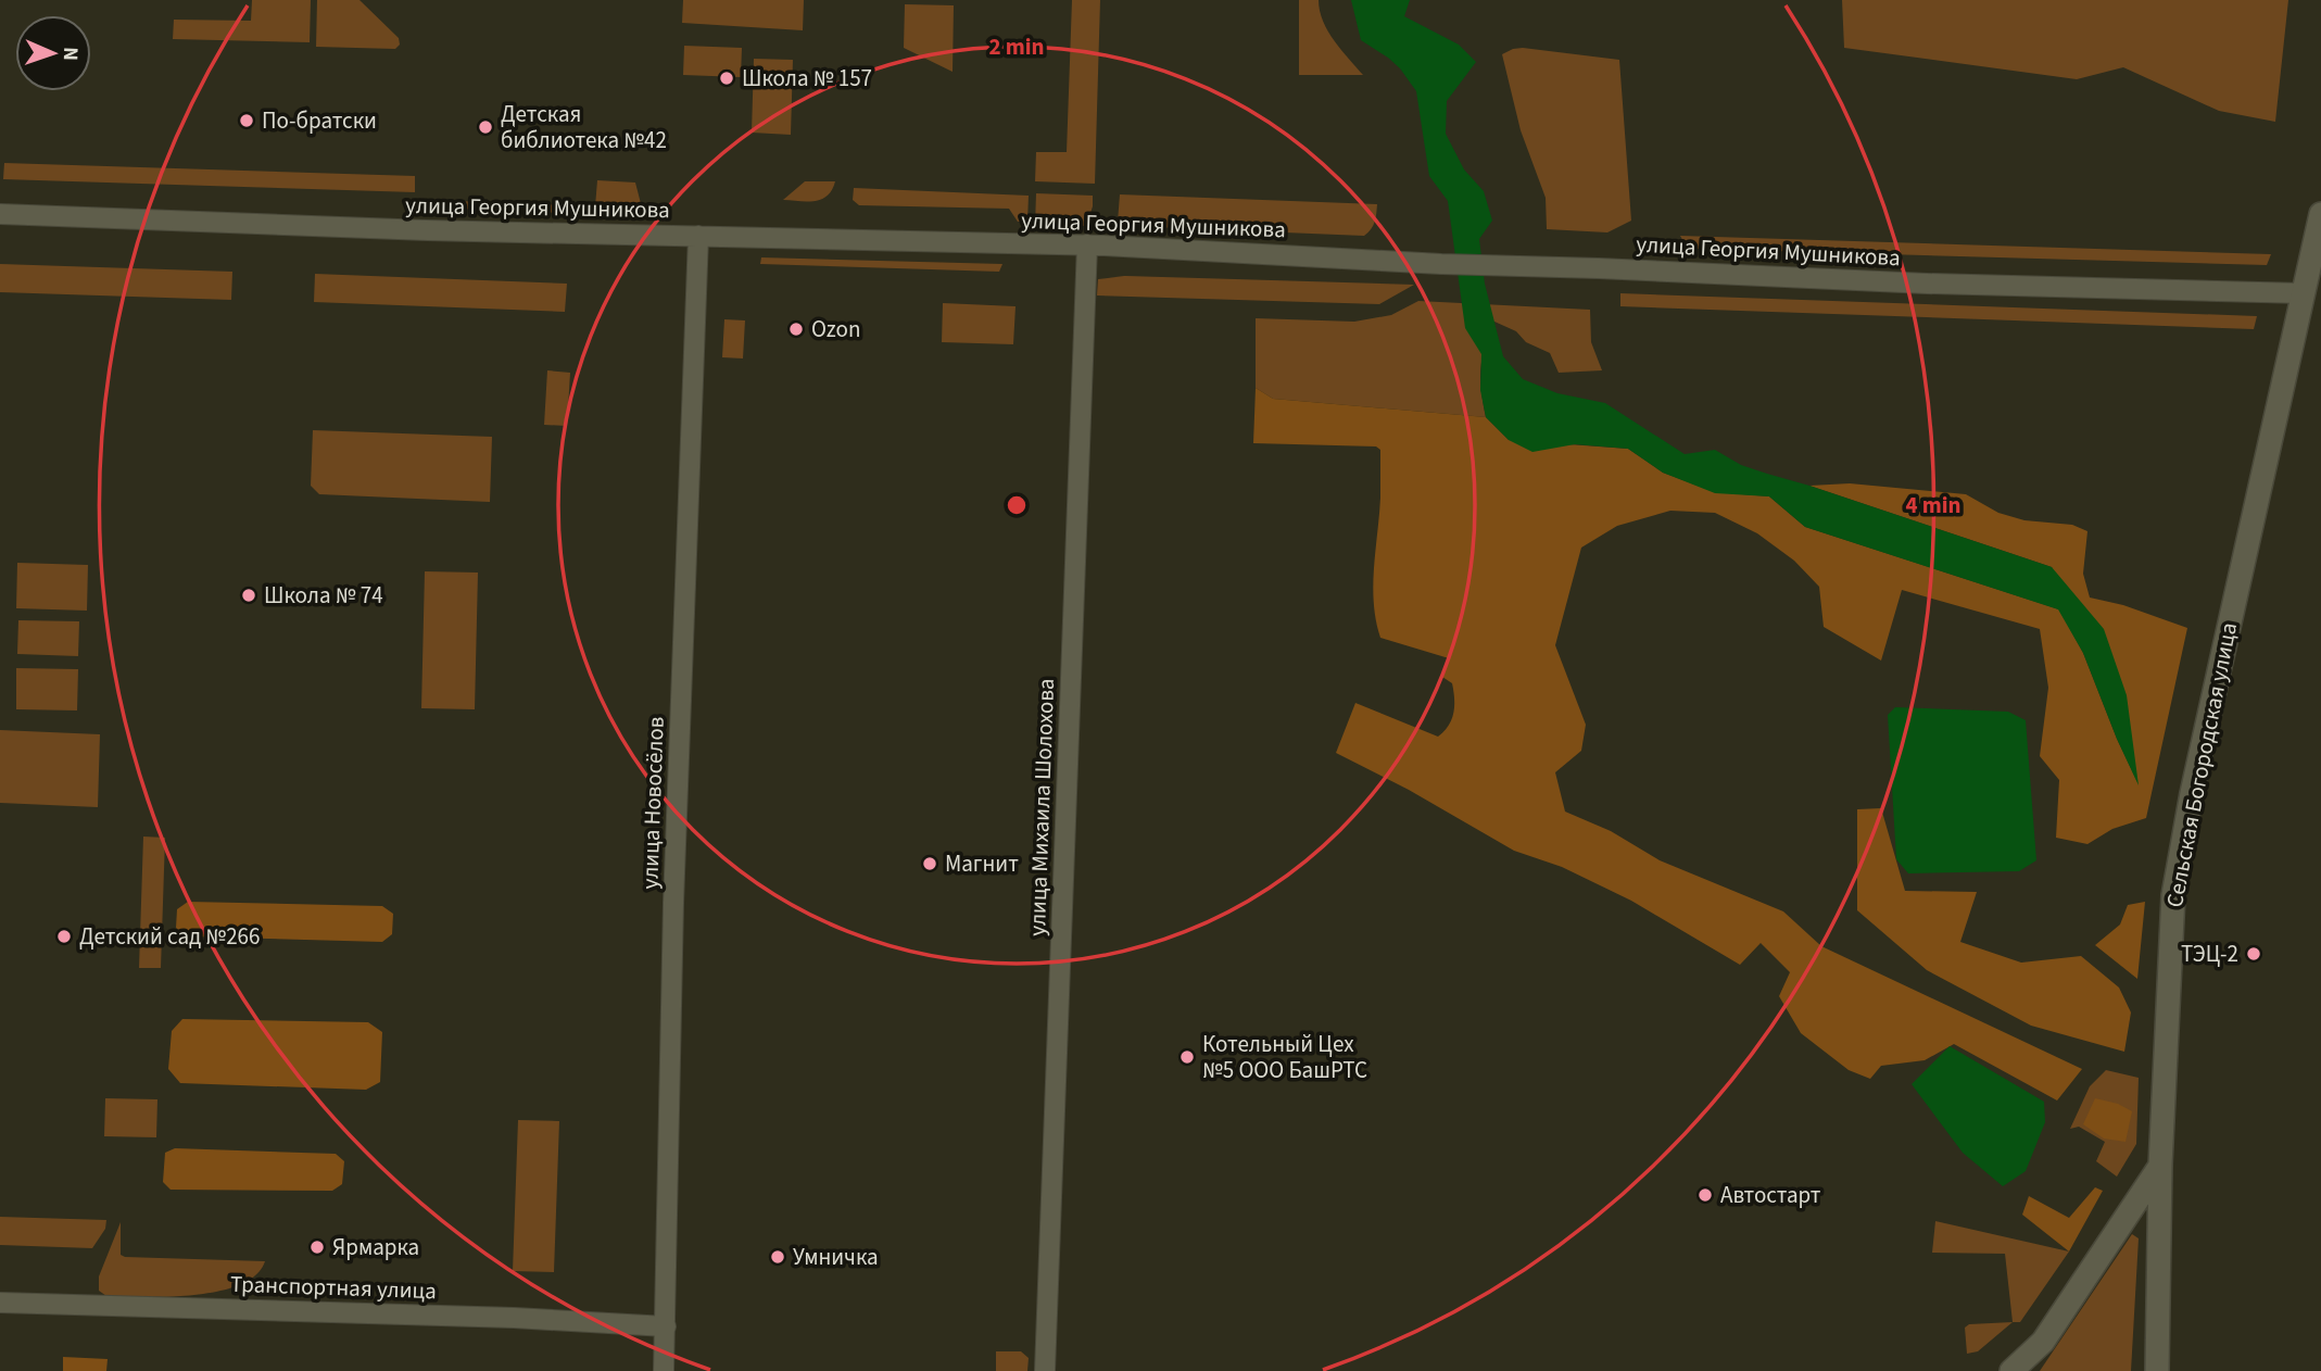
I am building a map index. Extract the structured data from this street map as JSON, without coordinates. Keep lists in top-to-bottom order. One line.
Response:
{"streets":{"main road":["Сельская Богородская улица"],"street":["улица Георгия Мушникова","улица Новосёлов","улица Михаила Шолохова","Транспортная улица"]},"crossings":[["улица Георгия Мушникова","Сельская Богородская улица"],["улица Георгия Мушникова","улица Новосёлов"],["улица Георгия Мушникова","улица Михаила Шолохова"],["улица Новосёлов","Транспортная улица"]],"places":["Школа № 157","По-братски","Детская библиотека №42","Ozon","Школа № 74","Магнит","Детский сад №266","ТЭЦ-2","Котельный Цех №5 ООО БашРТС","Автостарт","Ярмарка","Умничка"],"north":"right","rings":["2 min","4 min"]}
